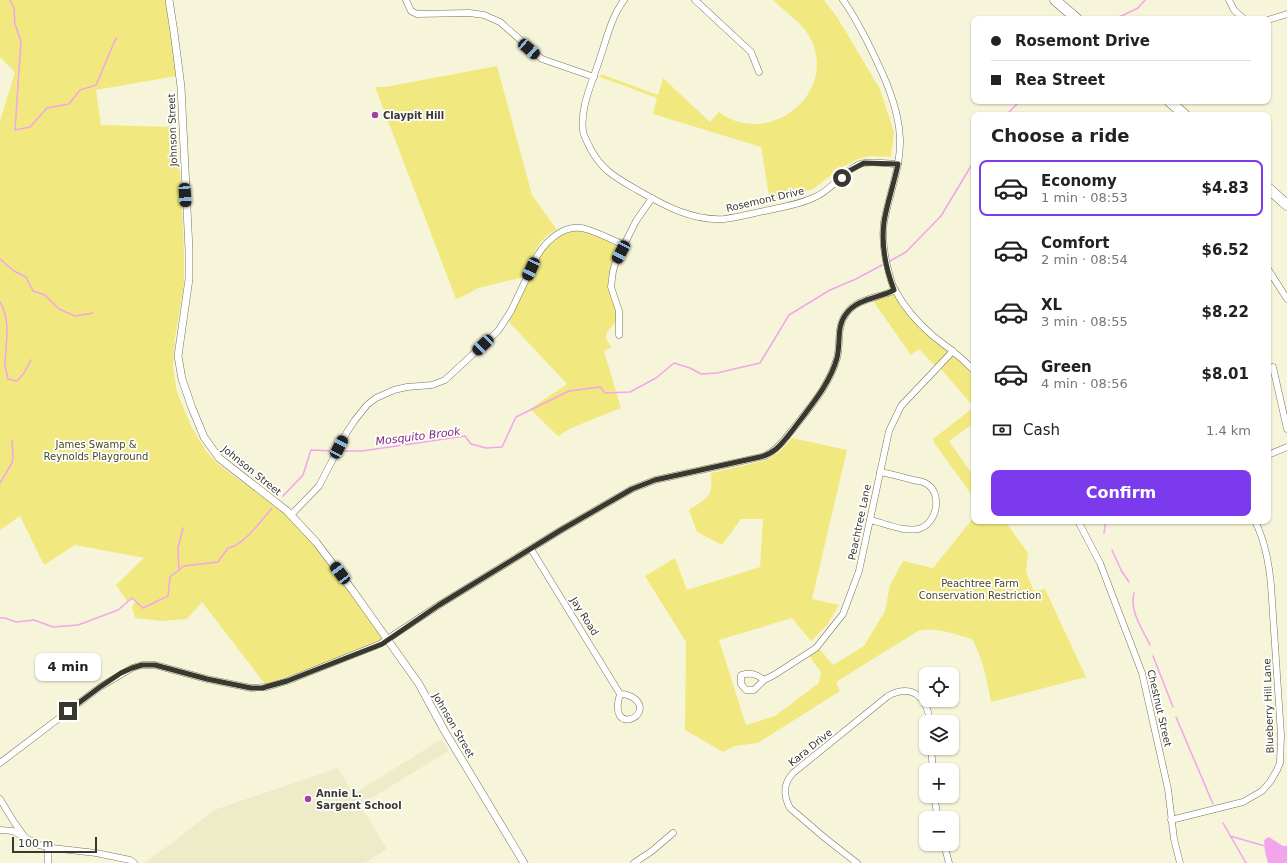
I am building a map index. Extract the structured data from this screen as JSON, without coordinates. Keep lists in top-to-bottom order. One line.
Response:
{"streets":{"street":["Johnson Street","Rosemont Drive","Peachtree Lane","Jay Road","Blueberry Hill Lane","Chestnut Street","Kara Drive"]},"crossings":[["Blueberry Hill Lane","Chestnut Street"]],"water":["Mosquito Brook"],"parks":["James Swamp & Reynolds Playground","Peachtree Farm Conservation Restriction"],"places":["Claypit Hill","Annie L. Sargent School"],"scale_bar":"100 m","page":{"banner":["Rosemont Drive","Rea Street"],"heading":"Choose a ride","list":[{"name":"Economy","note":"1 min · 08:53","value":"$4.83"},{"name":"Comfort","note":"2 min · 08:54","value":"$6.52"},{"name":"XL","note":"3 min · 08:55","value":"$8.22"},{"name":"Green","note":"4 min · 08:56","value":"$8.01"}],"pay":["Cash","1.4 km"],"buttons":"Confirm","bubble":"4 min","map_buttons":["+","−"],"scale":"100 m"}}
